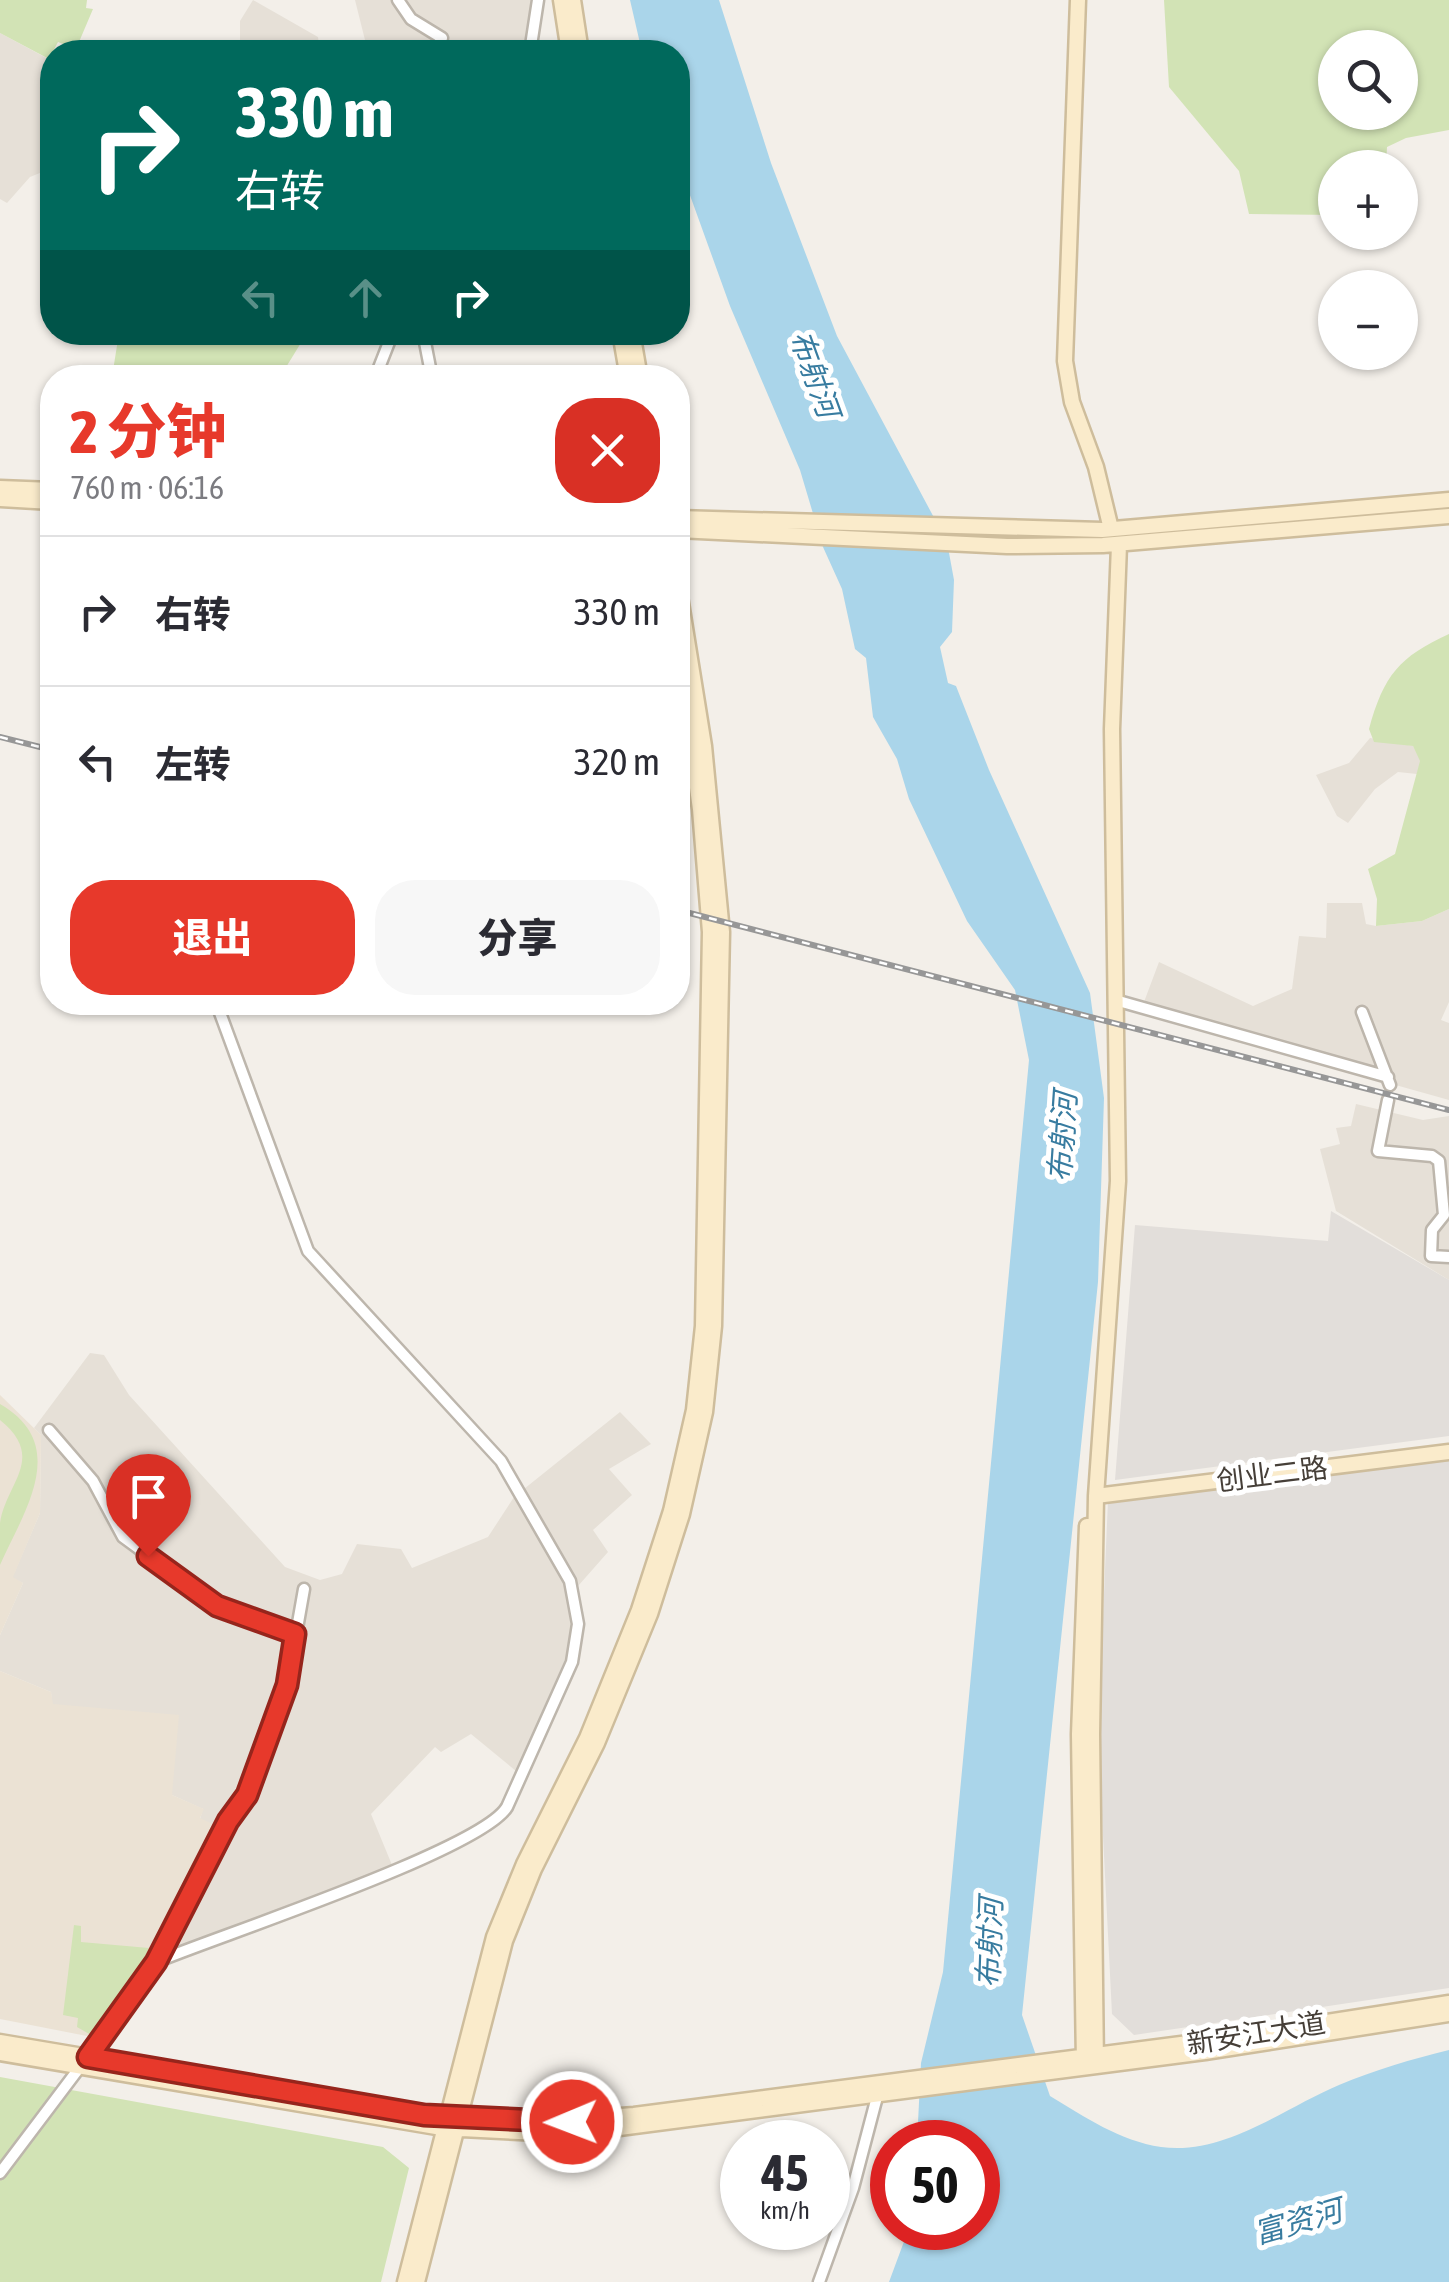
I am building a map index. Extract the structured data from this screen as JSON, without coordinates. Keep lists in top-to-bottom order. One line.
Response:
{"streets":{"main road":["创业二路","新安江大道"]},"water":["布射河","富资河"],"page":{"map_buttons":["+","−"],"turn":["330 m","右转"],"heading":["2 分钟","760 m · 06:16"],"list":[{"name":"右转","value":"330 m"},{"name":"左转","value":"320 m"}],"buttons":["退出","分享"],"speed":"45 km/h","limit":"50"}}
